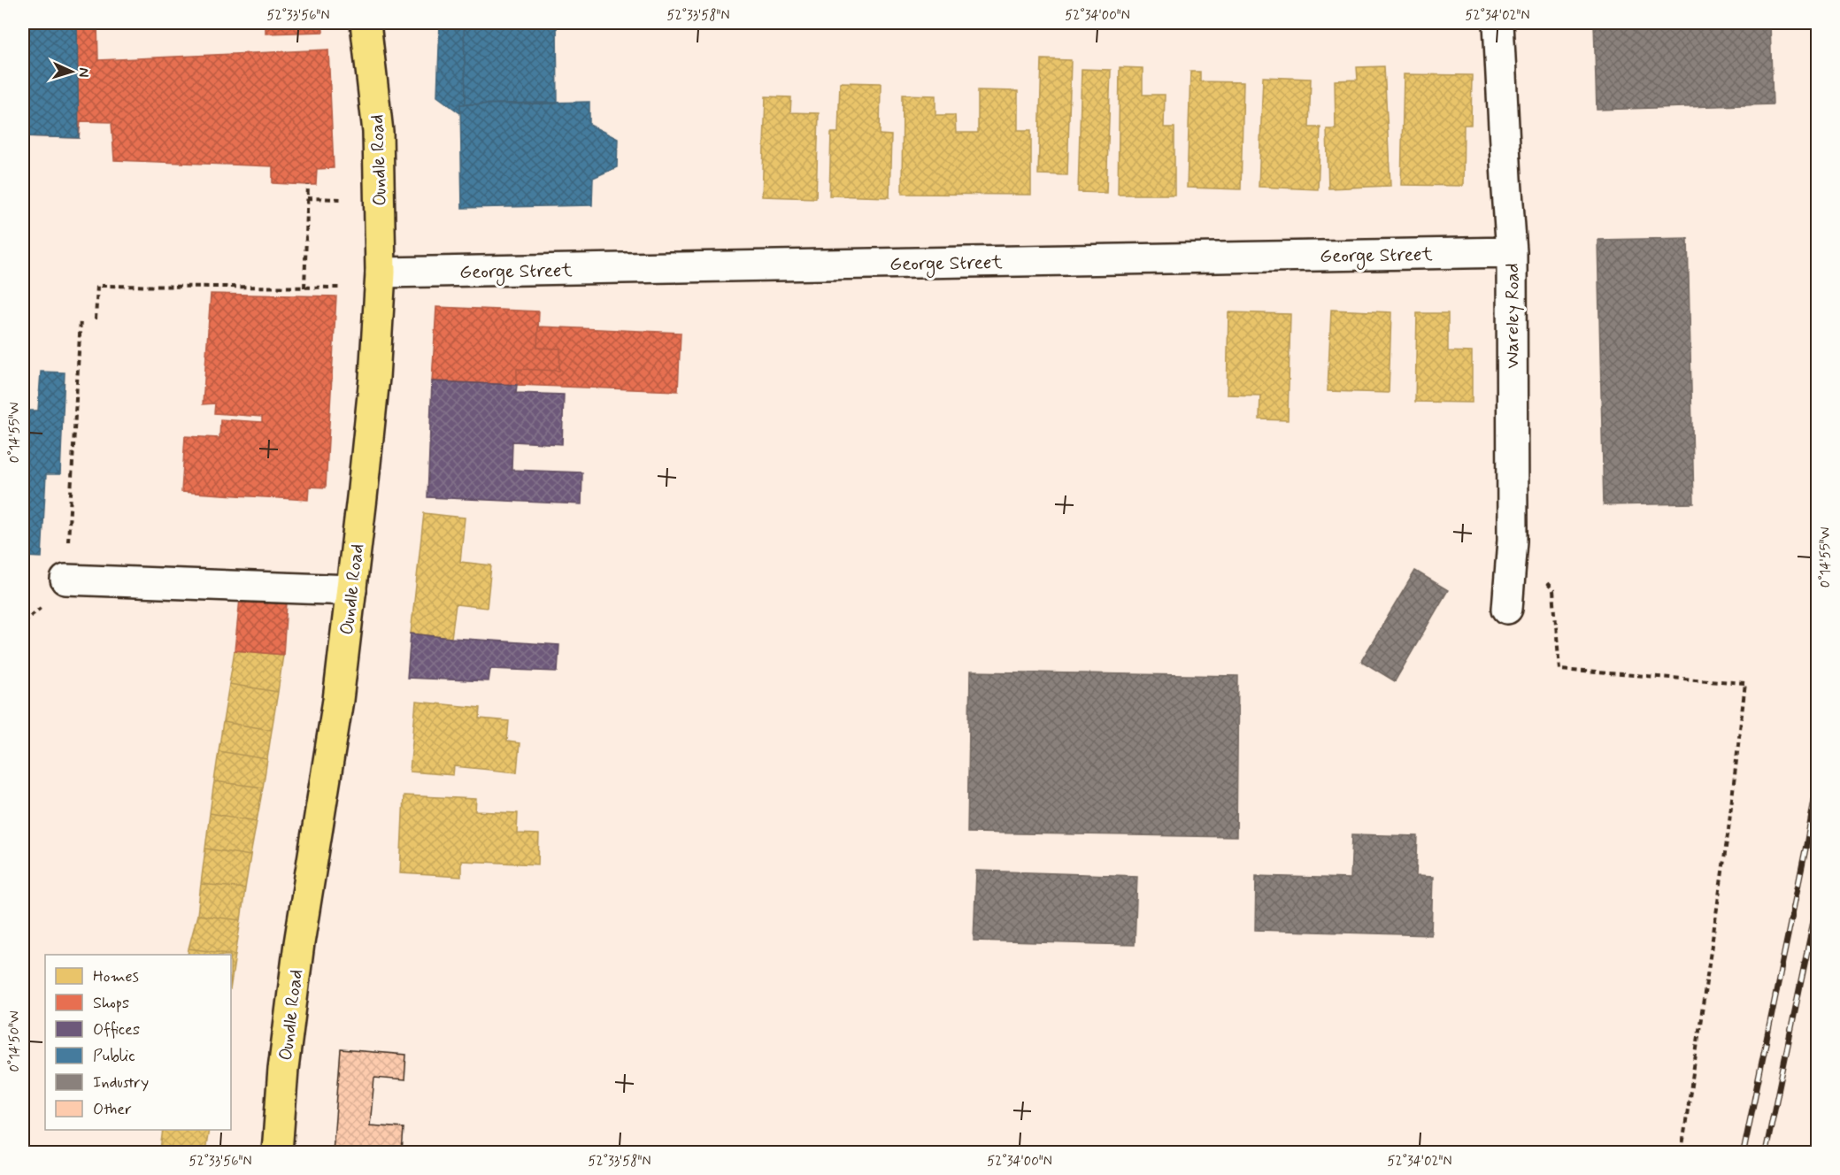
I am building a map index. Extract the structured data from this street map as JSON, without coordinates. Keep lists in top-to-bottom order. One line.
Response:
{"streets":{"main road":["Oundle Road"],"street":["George Street","Wareley Road"]},"crossings":[["Oundle Road","George Street"],["George Street","Wareley Road"]],"legend":["Homes","Shops","Offices","Public","Industry","Other"],"north":"right","coordinates":["52°33'56\"N","52°33'58\"N","52°34'00\"N","52°34'02\"N","0°14'55\"W","0°14'50\"W"]}
